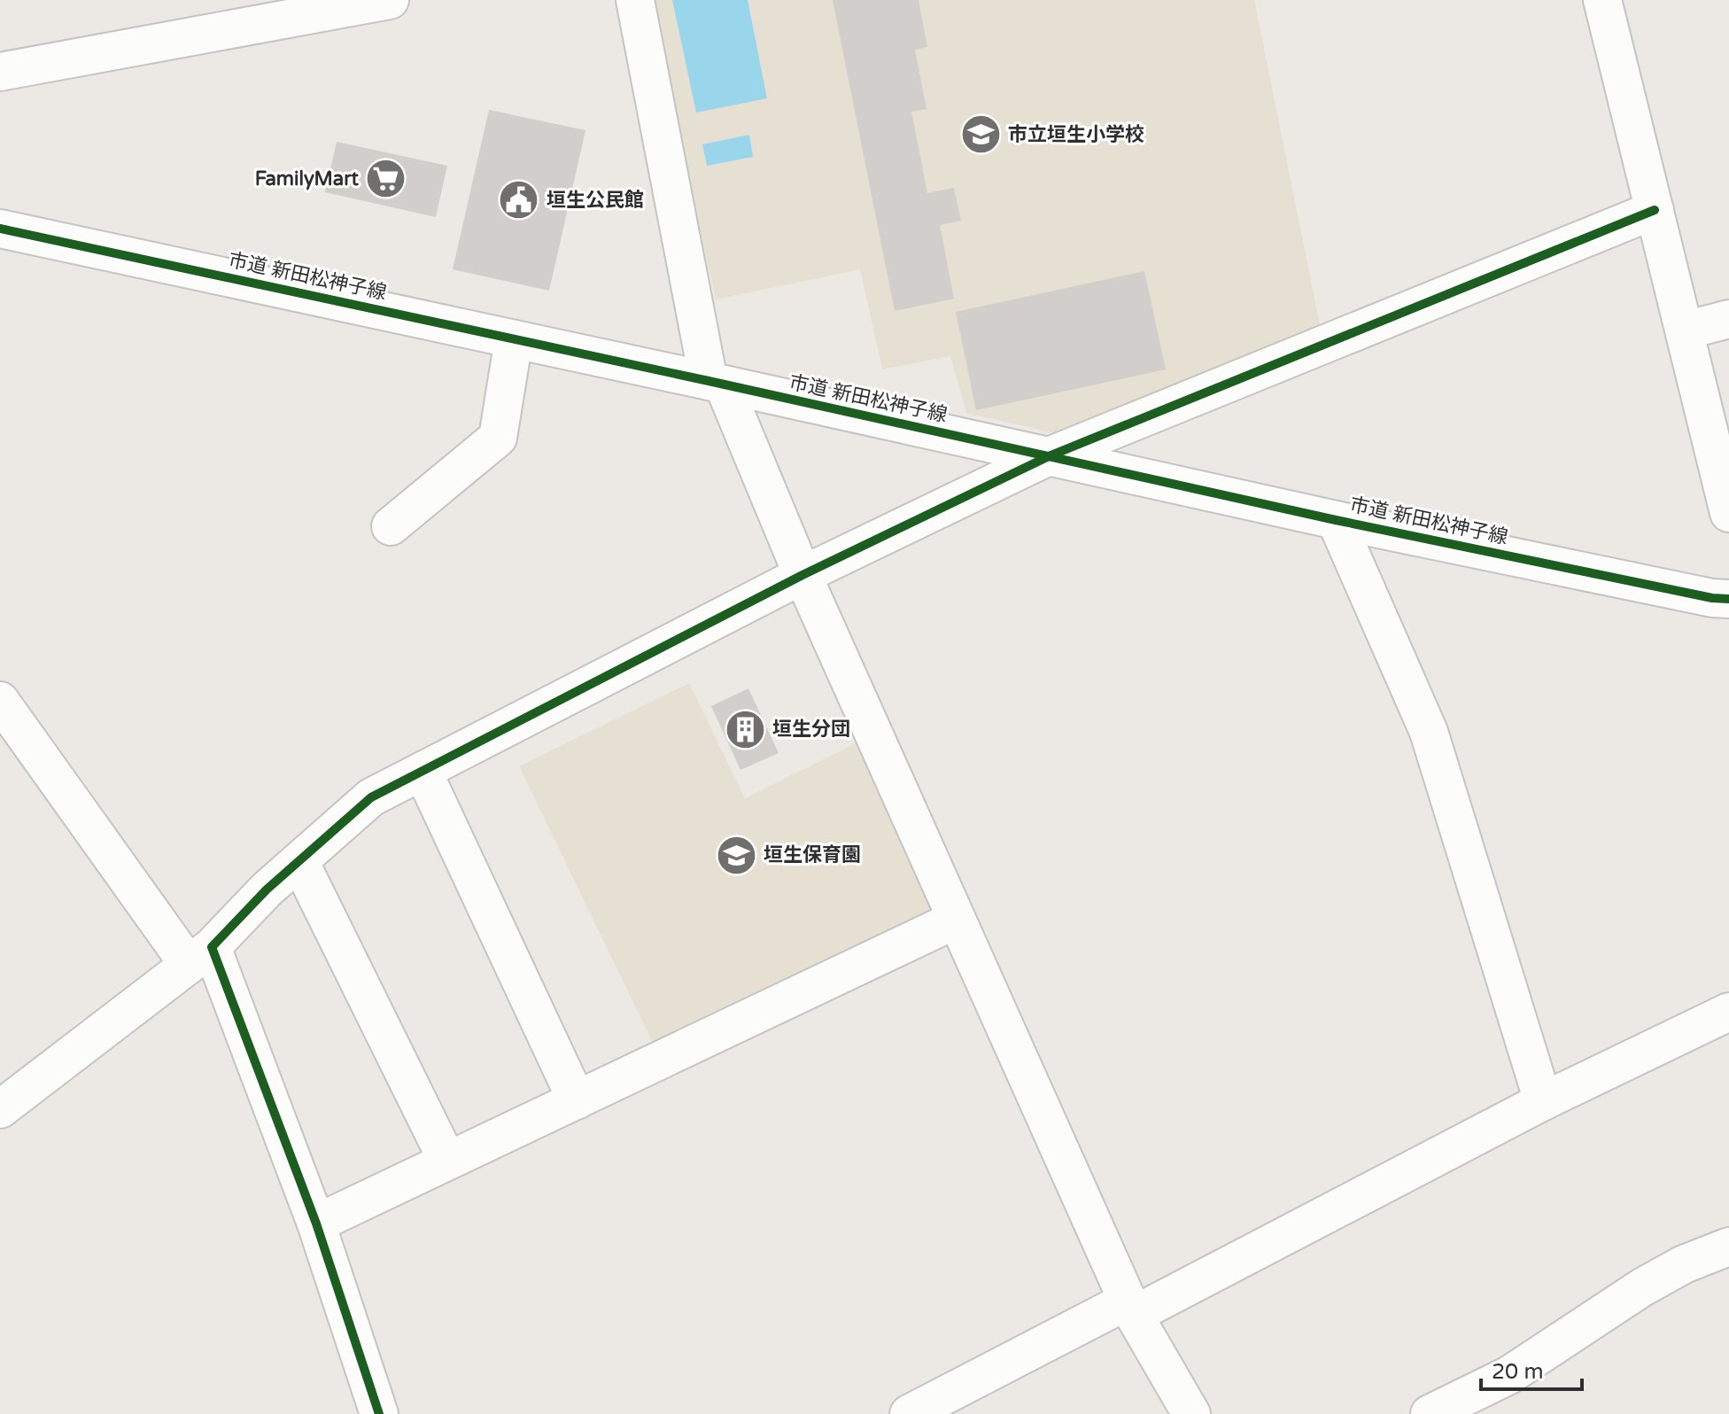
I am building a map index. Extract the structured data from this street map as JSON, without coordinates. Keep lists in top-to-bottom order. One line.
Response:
{"streets":{"street":["市道 新田松神子線"]},"places":{"school or university":["市立垣生小学校","垣生保育園"],"supermarket":["FamilyMart"],"public building":["垣生公民館"],"building":["垣生分団"]},"scale_bar":"20 m"}
